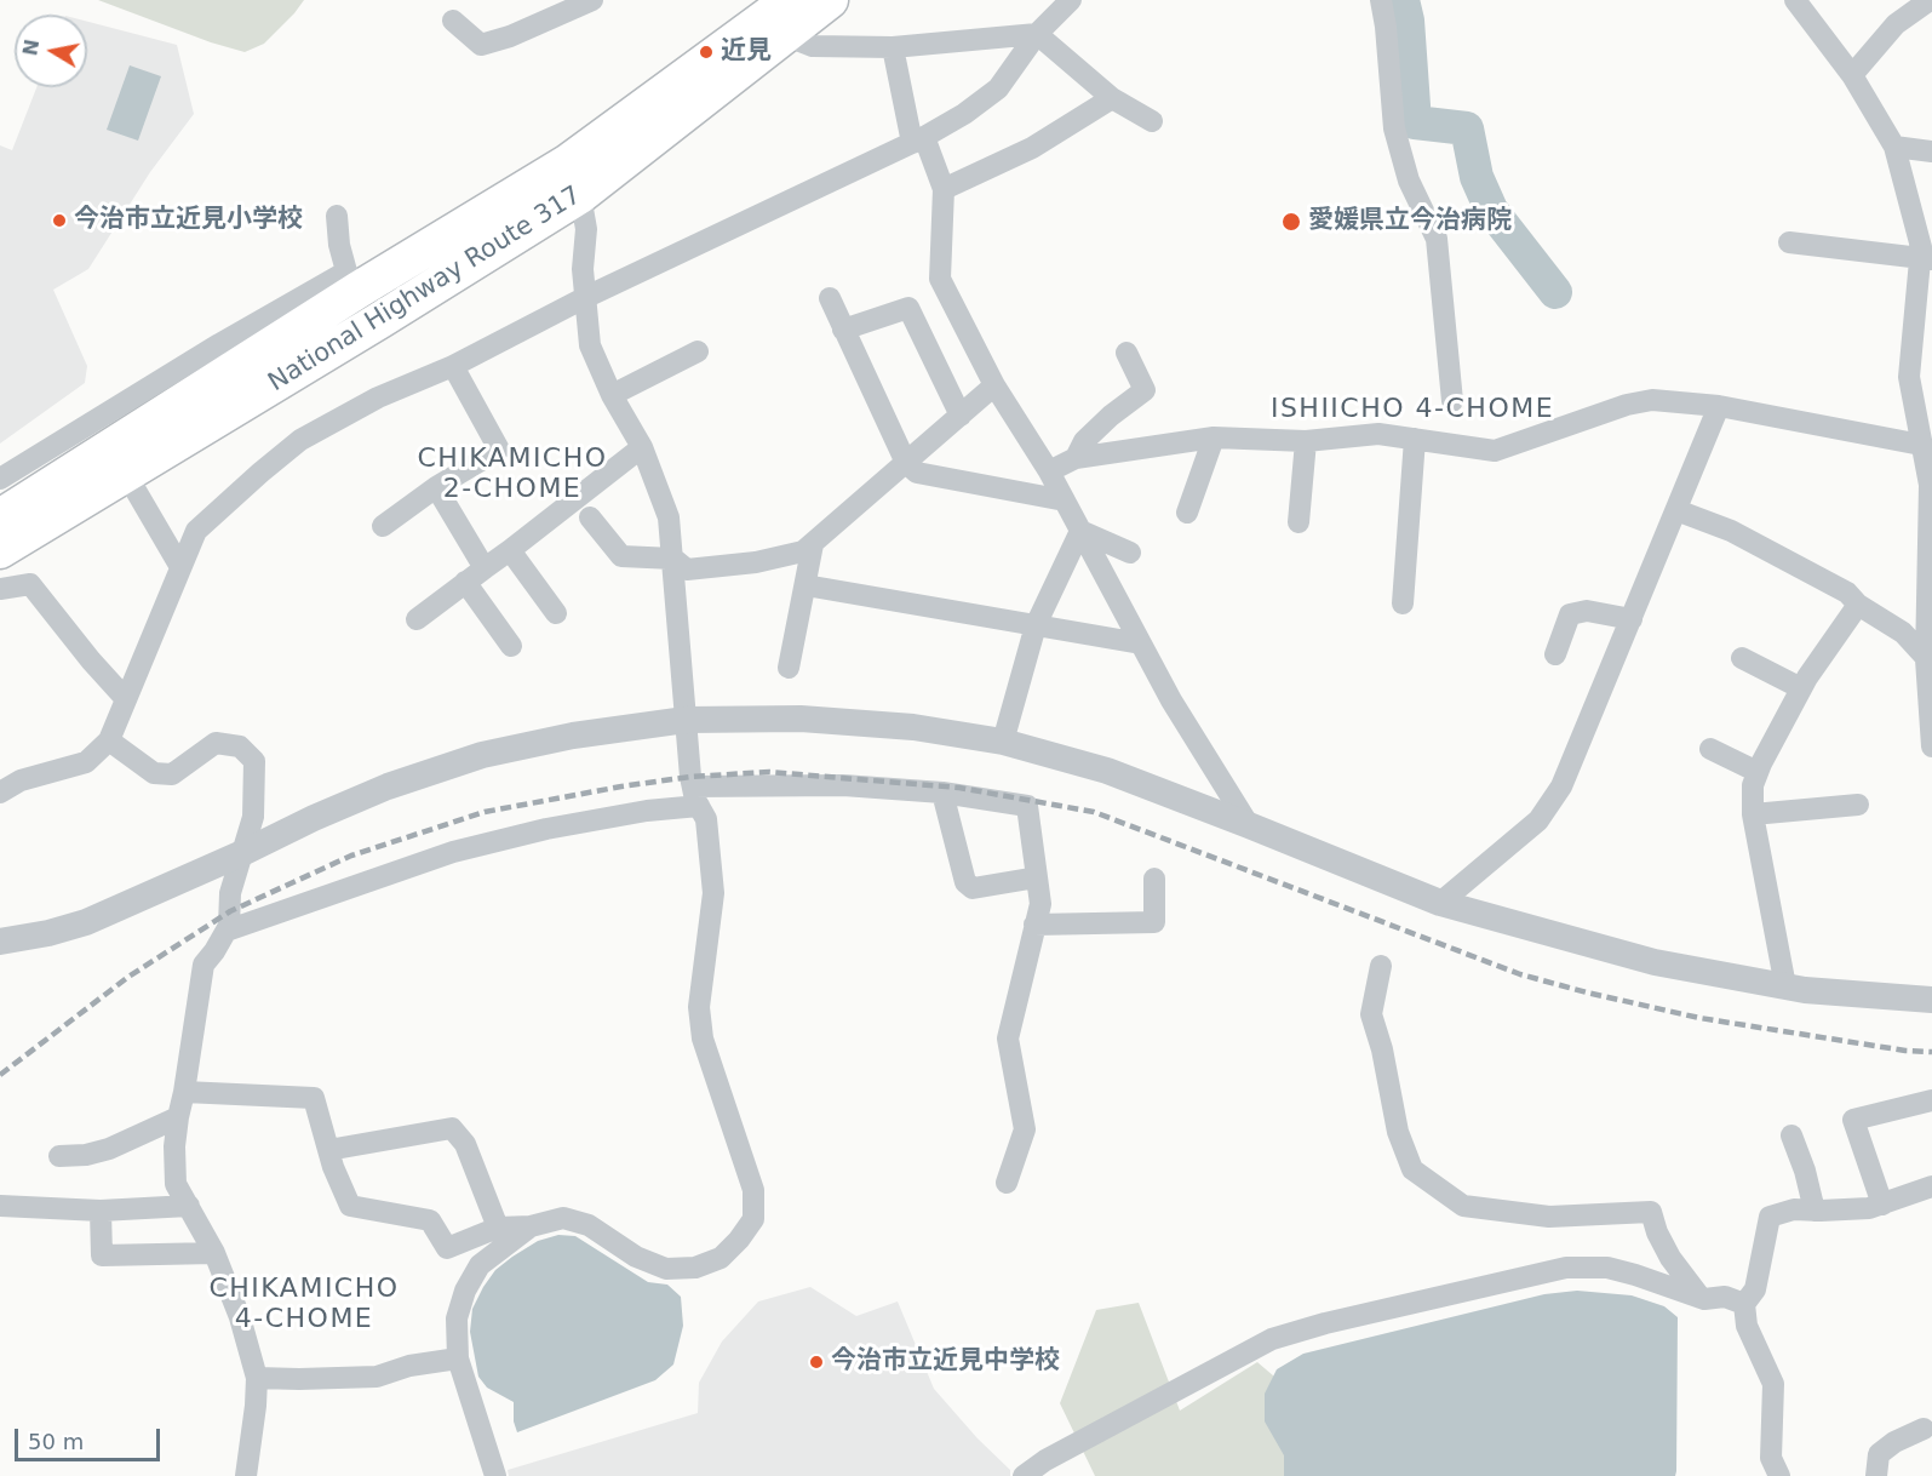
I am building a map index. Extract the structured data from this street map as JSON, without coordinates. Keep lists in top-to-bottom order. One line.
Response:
{"streets":{"highway":["National Highway Route 317"]},"districts":["ISHIICHO 4-CHOME","CHIKAMICHO 2-CHOME","CHIKAMICHO 4-CHOME"],"places":["近見","今治市立近見小学校","愛媛県立今治病院","今治市立近見中学校"],"scale_bar":"50 m","north":"left"}
